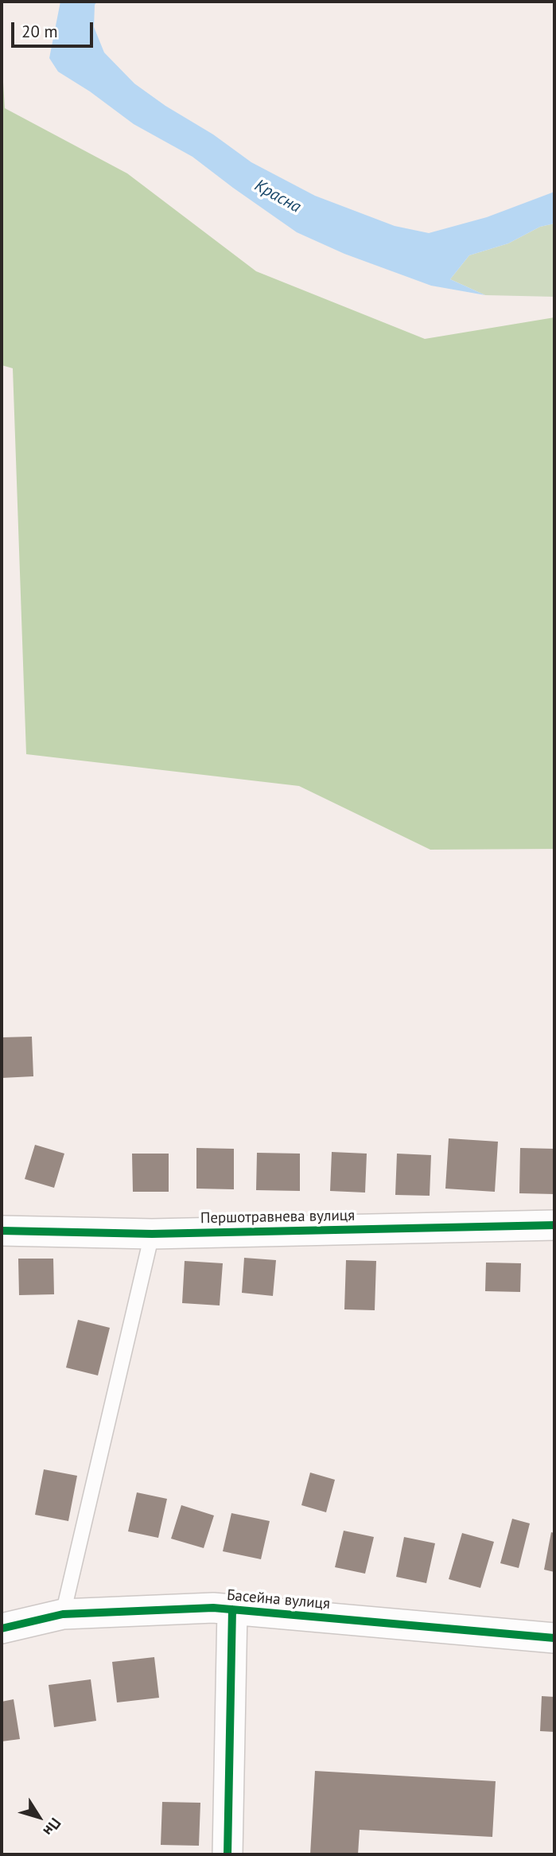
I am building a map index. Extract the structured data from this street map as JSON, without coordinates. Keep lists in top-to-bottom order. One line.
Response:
{"streets":{"street":["Першотравнева вулиця","Басейна вулиця"]},"water":["Красна"],"scale_bar":"20 m","north":"bottom right"}
